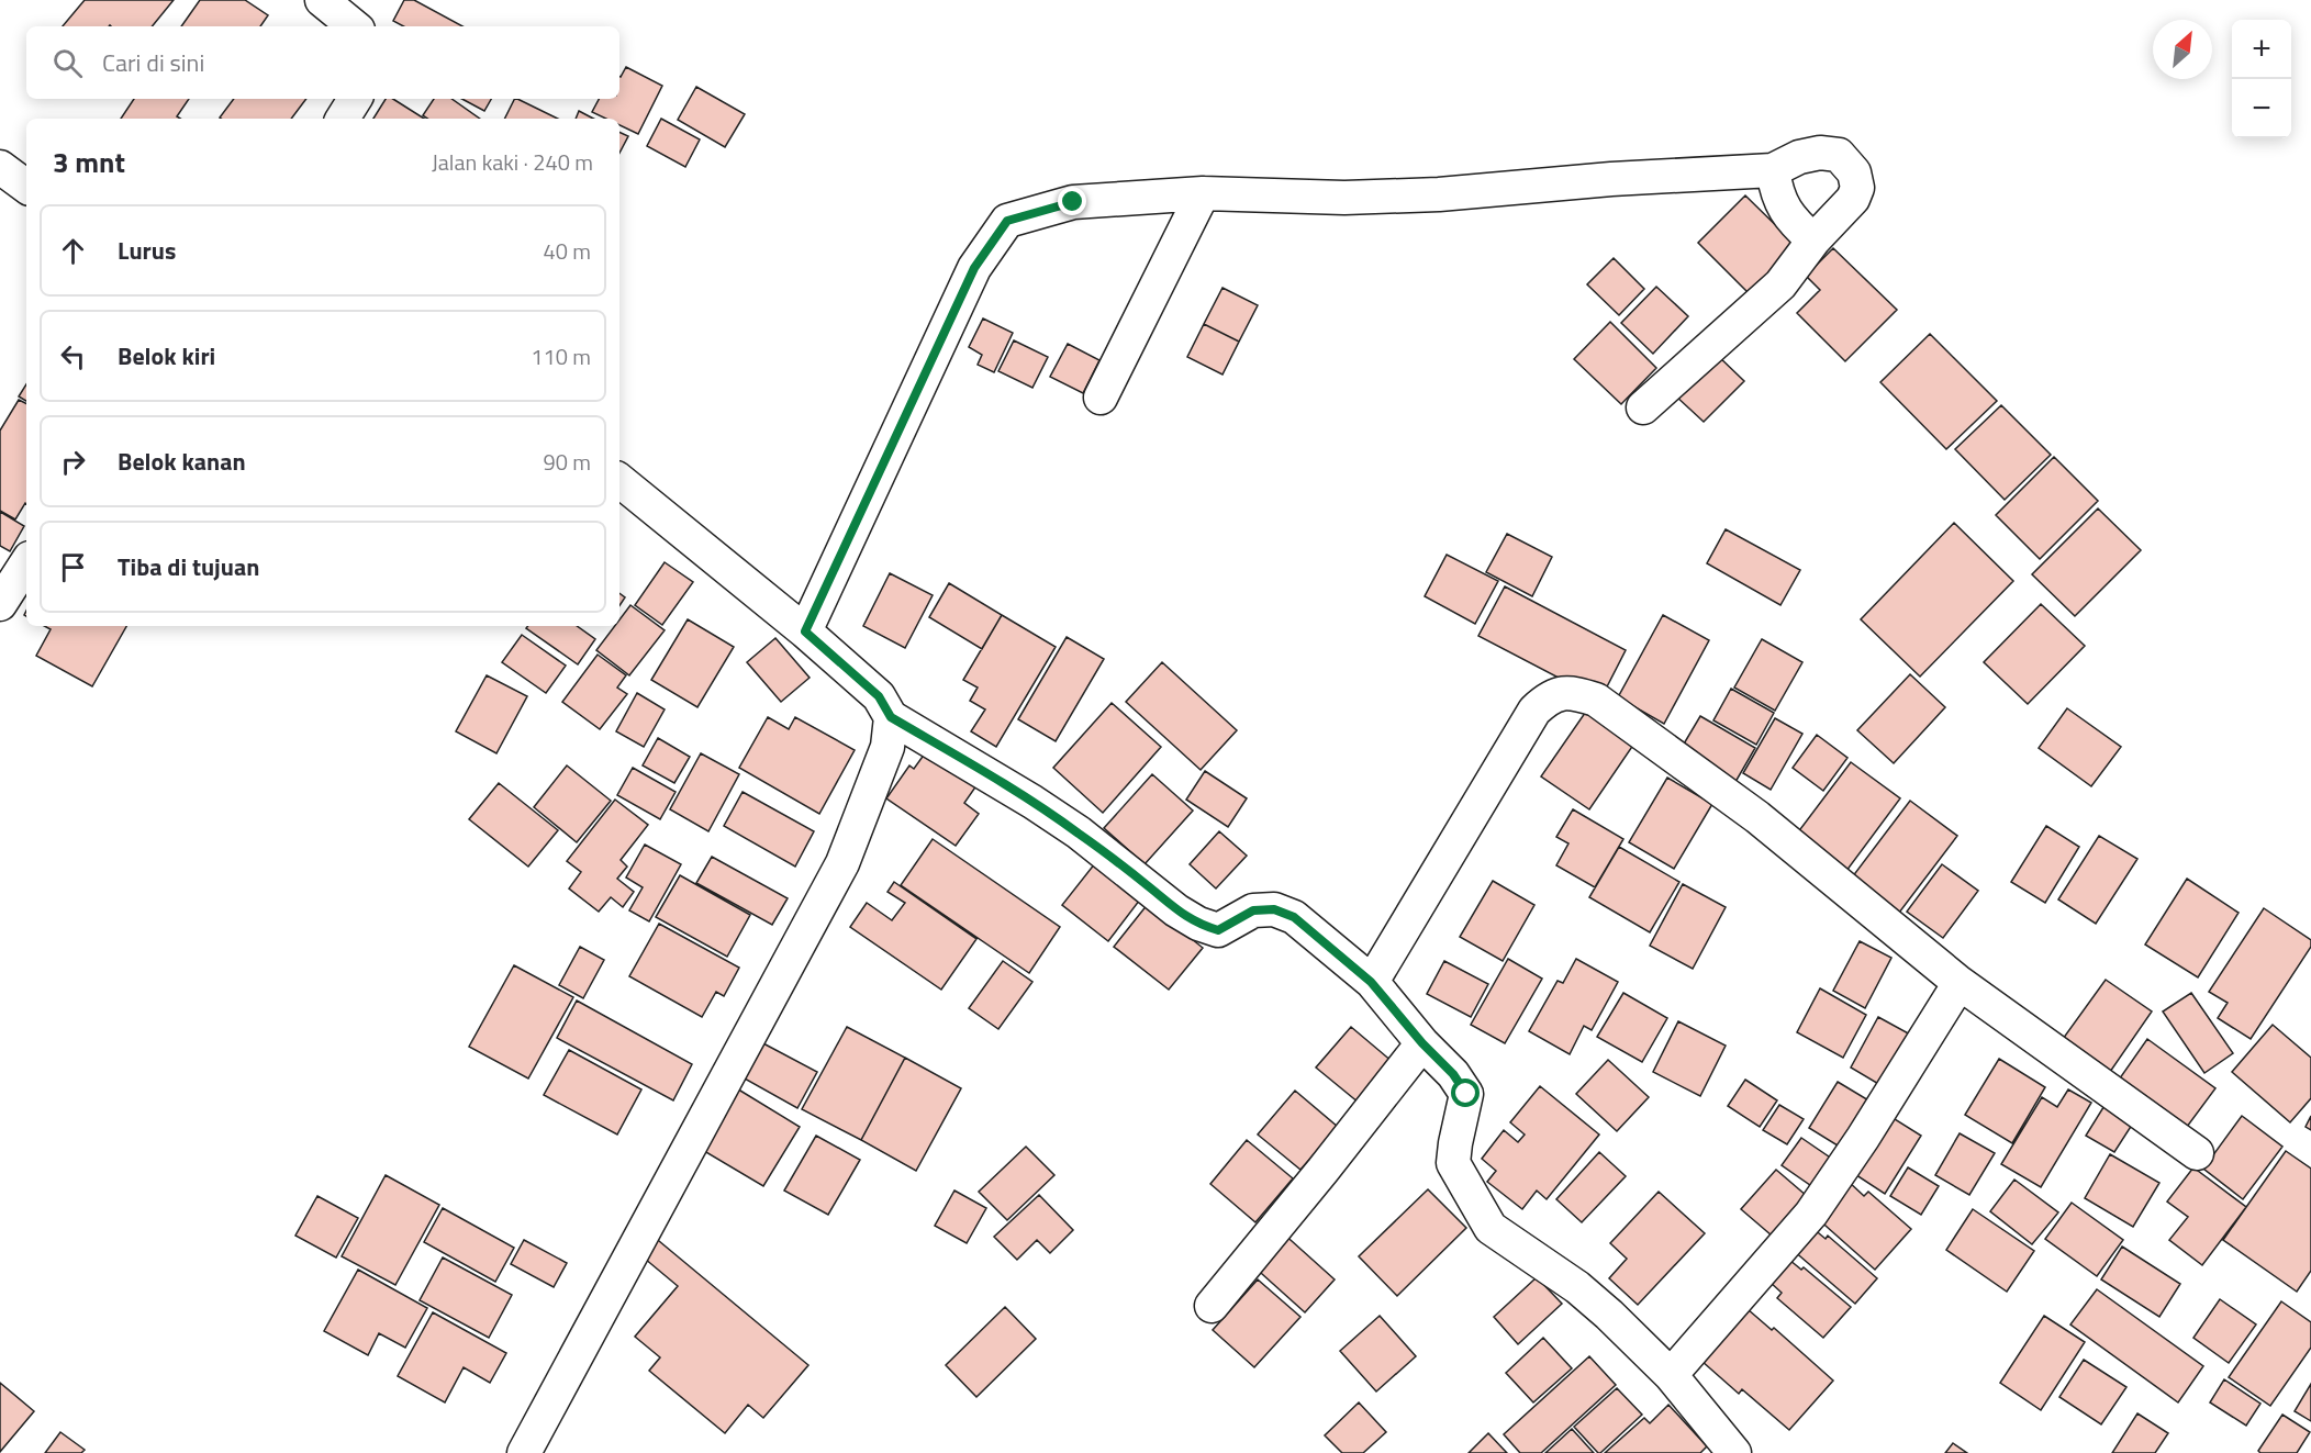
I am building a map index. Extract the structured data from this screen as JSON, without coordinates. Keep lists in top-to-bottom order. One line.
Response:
{"north":"top right","page":{"map_buttons":["+","−"],"search":"Cari di sini","heading":["3 mnt","Jalan kaki · 240 m"],"list":[["Lurus","40 m"],["Belok kiri","110 m"],["Belok kanan","90 m"],"Tiba di tujuan"]}}
